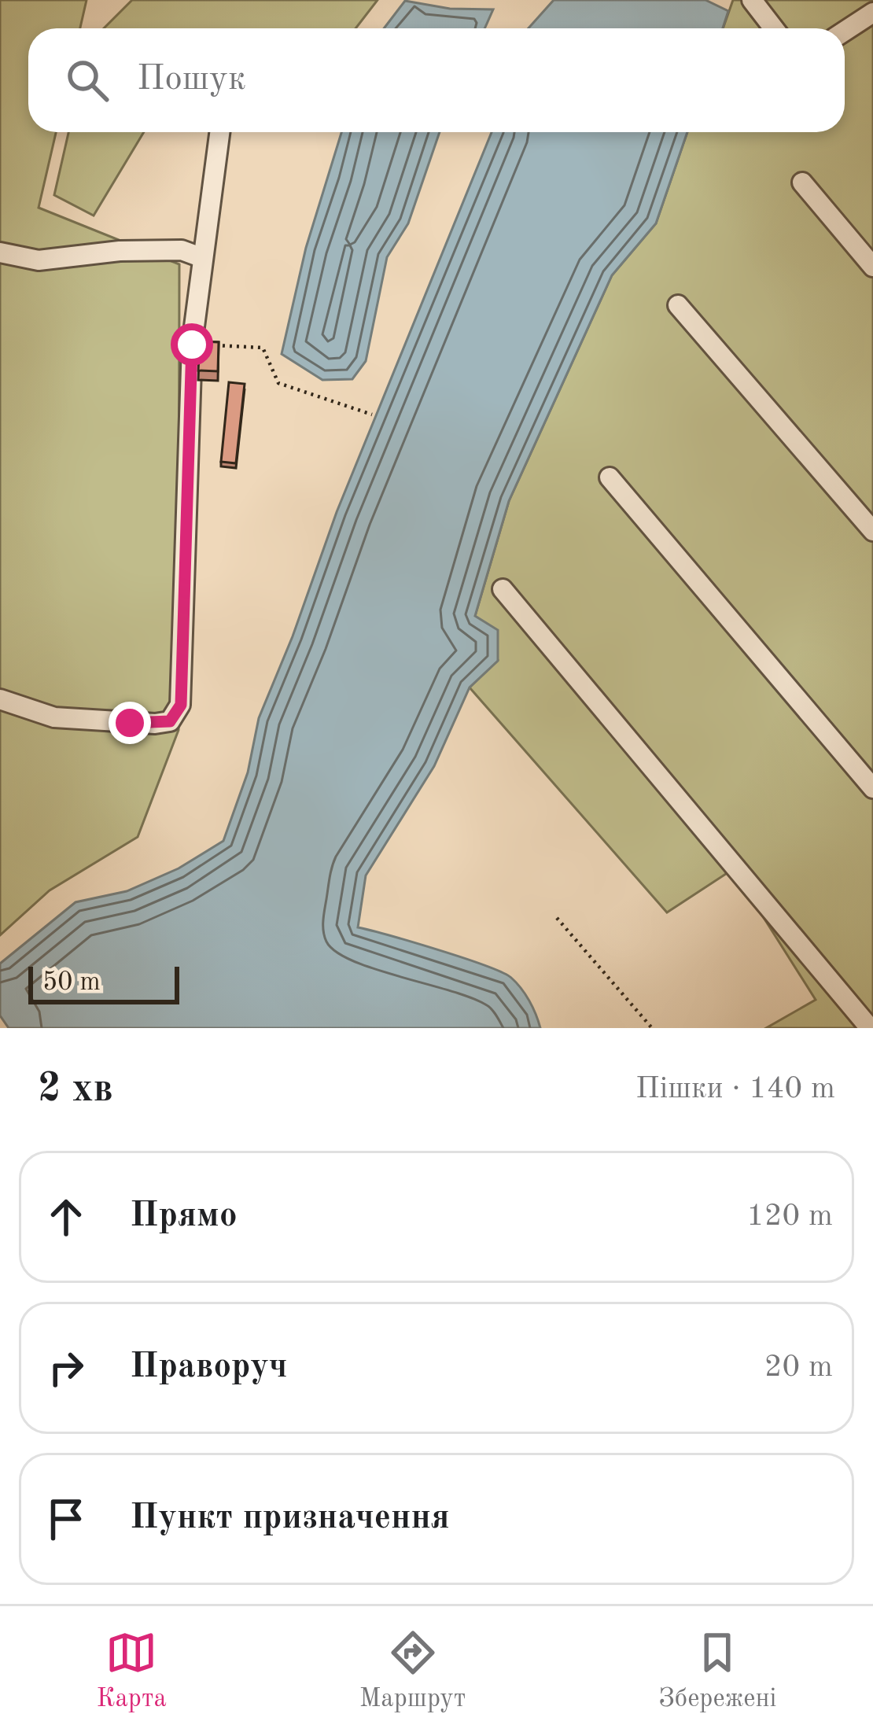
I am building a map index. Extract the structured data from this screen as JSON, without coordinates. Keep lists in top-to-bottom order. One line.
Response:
{"scale_bar":"50 m","page":{"search":"Пошук","scale":"50 m","heading":["2 хв","Пішки · 140 m"],"list":[["Прямо","120 m"],["Праворуч","20 m"],"Пункт призначення"],"nav":["Карта","Маршрут","Збережені"]}}
